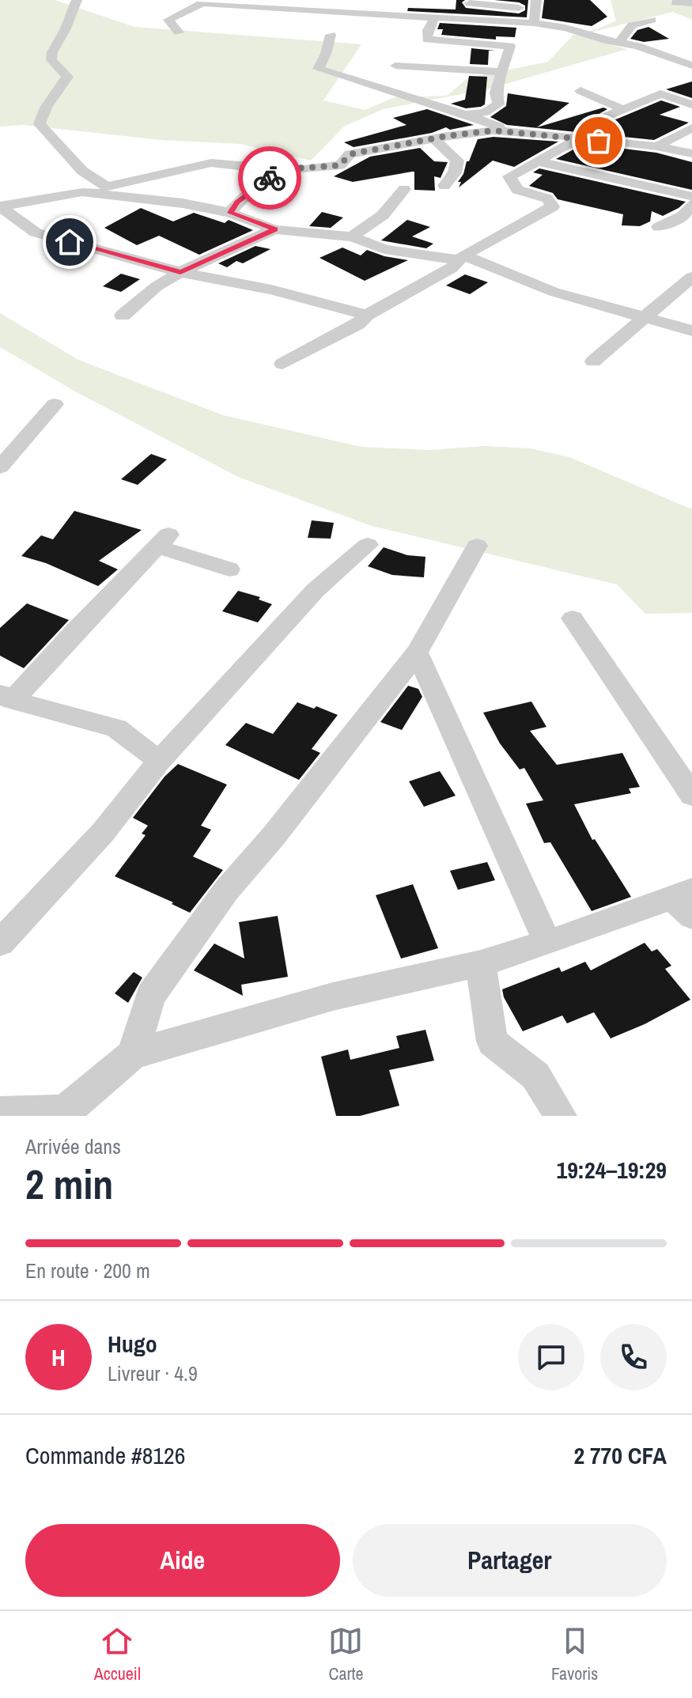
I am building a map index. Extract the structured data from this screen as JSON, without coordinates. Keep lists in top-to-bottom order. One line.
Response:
{"page":{"heading":["2 min","Arrivée dans","19:24–19:29"],"panel":["Hugo","Livreur · 4.9","Commande #8126","2 770 CFA"],"bar":"En route · 200 m","round":"H","buttons":["Aide","Partager"],"tabs":["Accueil","Carte","Favoris"]}}
